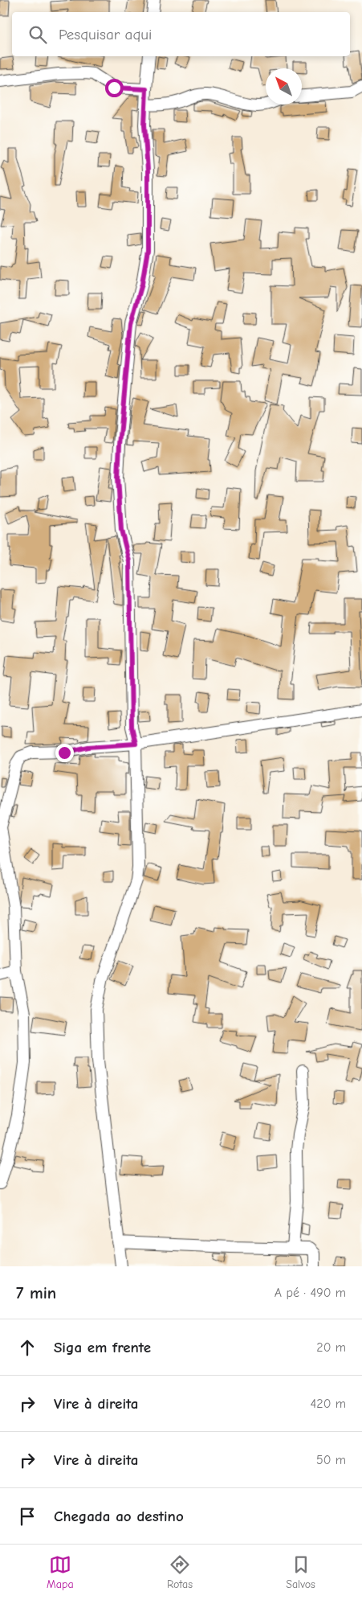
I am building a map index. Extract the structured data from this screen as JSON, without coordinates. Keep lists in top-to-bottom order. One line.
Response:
{"north":"top left","page":{"search":"Pesquisar aqui","heading":["7 min","A pé · 490 m"],"list":[["Siga em frente","20 m"],["Vire à direita","420 m"],["Vire à direita","50 m"],"Chegada ao destino"],"nav":["Mapa","Rotas","Salvos"]}}
